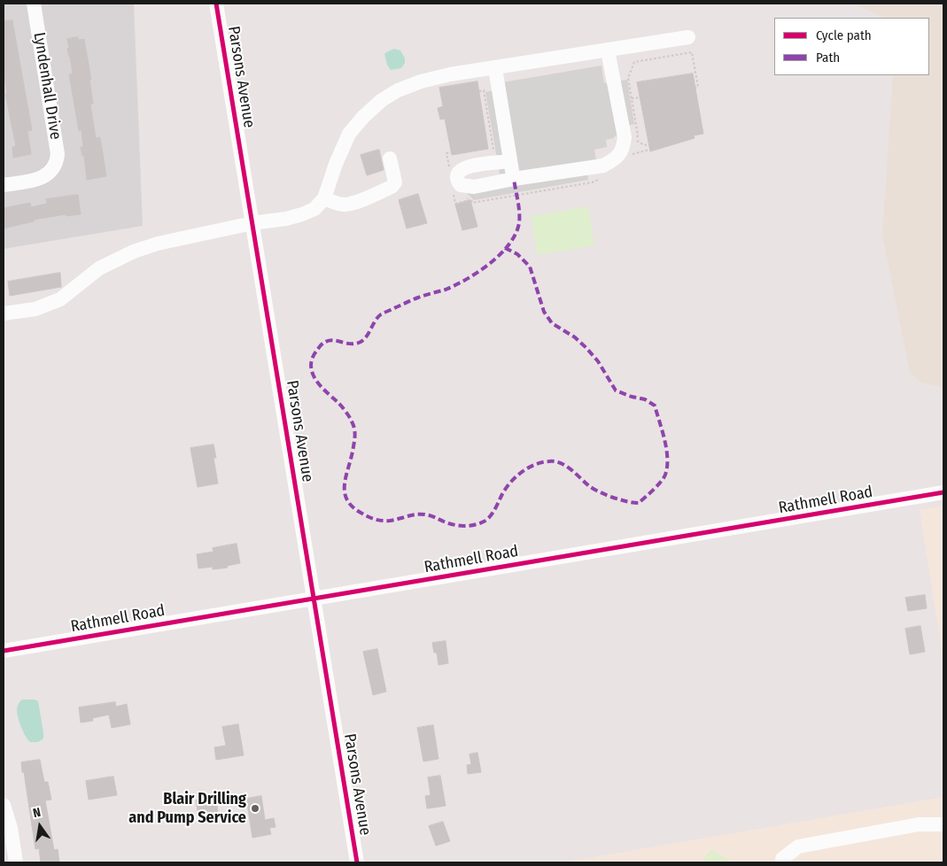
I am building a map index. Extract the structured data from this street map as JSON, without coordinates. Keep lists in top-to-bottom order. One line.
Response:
{"streets":{"street":["Parsons Avenue","Lyndenhall Drive","Rathmell Road"]},"crossings":[["Parsons Avenue","Rathmell Road"]],"places":["Blair Drilling and Pump Service"],"legend":["Cycle path","Path"],"north":"top"}
